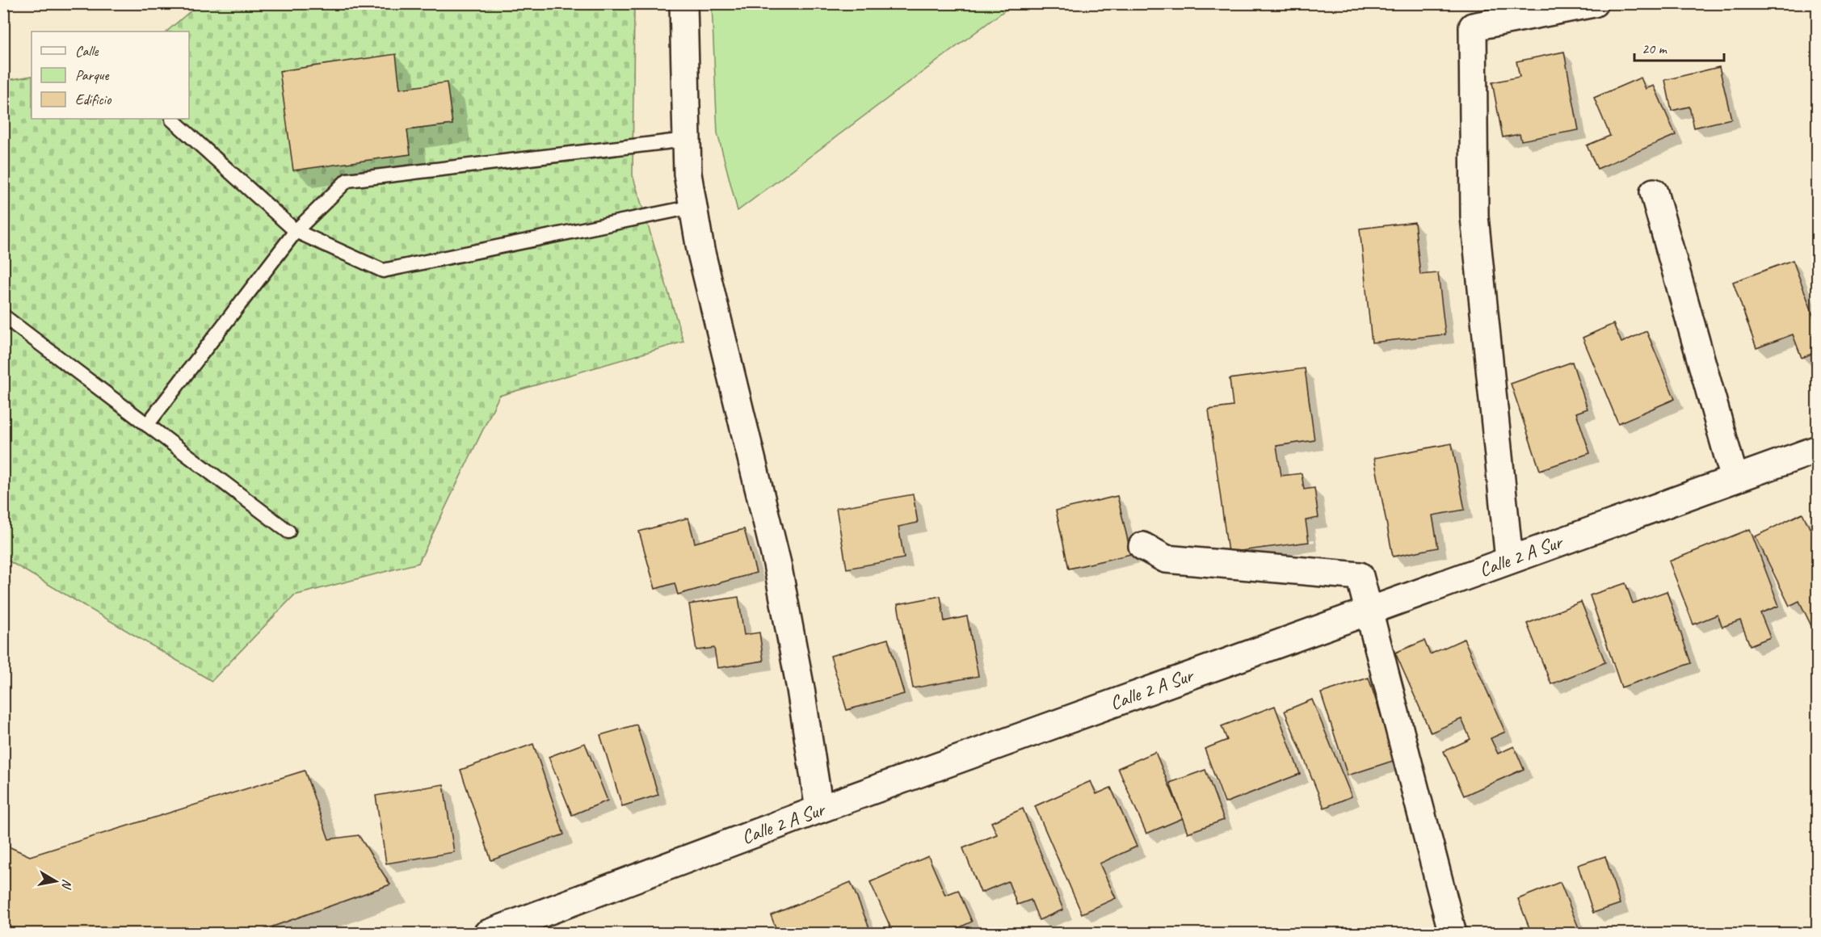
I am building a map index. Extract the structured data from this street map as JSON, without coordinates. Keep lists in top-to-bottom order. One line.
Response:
{"streets":{"street":["Calle 2 A Sur"]},"legend":["Calle","Parque","Edificio"],"scale_bar":"20 m","north":"right"}
